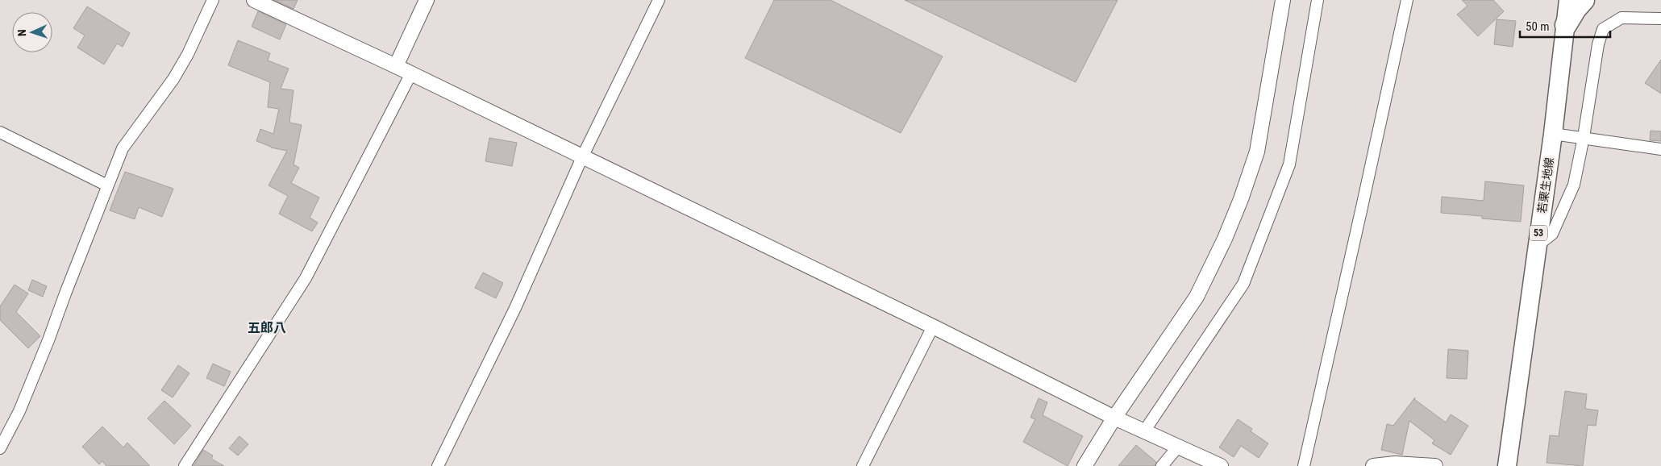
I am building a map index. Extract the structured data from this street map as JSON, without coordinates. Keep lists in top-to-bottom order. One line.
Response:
{"streets":{"main road":["若栗生地線","53"]},"districts":["五郎八"],"scale_bar":"50 m","north":"left"}
